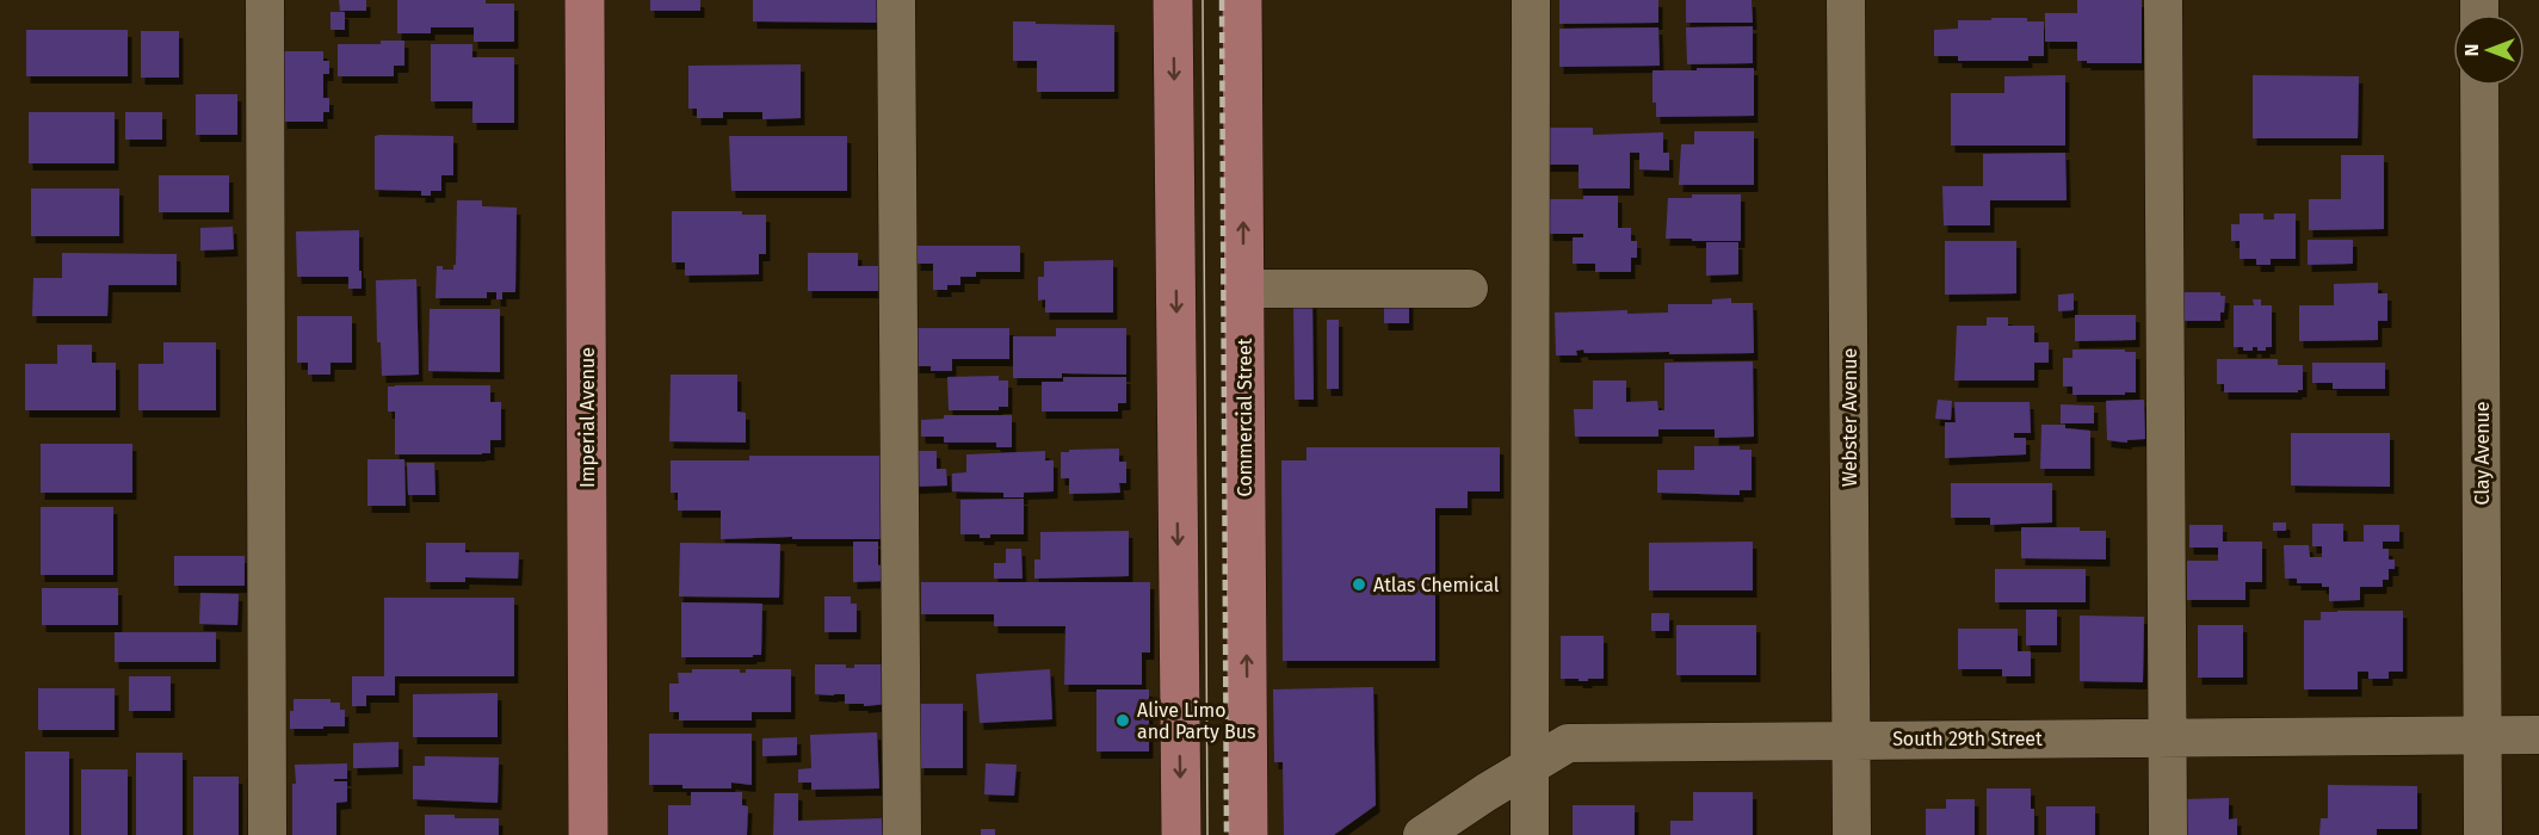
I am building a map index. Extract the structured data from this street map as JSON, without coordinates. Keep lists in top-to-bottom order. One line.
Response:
{"streets":{"main road":["Imperial Avenue","Commercial Street"],"street":["Webster Avenue","Clay Avenue","South 29th Street"]},"crossings":[["Webster Avenue","South 29th Street"],["Clay Avenue","South 29th Street"]],"places":["Atlas Chemical","Alive Limo and Party Bus"],"north":"left"}
